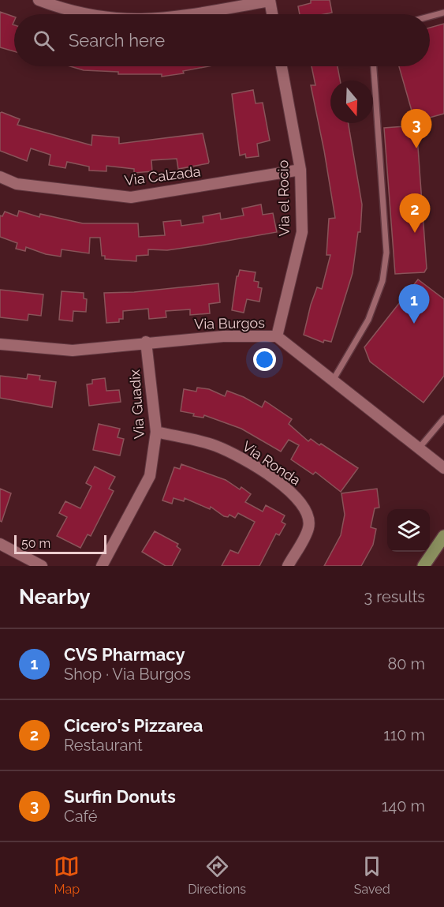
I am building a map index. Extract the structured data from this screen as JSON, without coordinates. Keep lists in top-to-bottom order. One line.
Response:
{"streets":{"street":["Via Calzada","Via el Rocio","Via Burgos","Via Guadix","Via Ronda"]},"crossings":[["Via Calzada","Via el Rocio"],["Via el Rocio","Via Burgos"],["Via Burgos","Via Guadix"],["Via Guadix","Via Ronda"]],"scale_bar":"50 m","north":"bottom","page":{"search":"Search here","pins":["3","2","1"],"scale":"50 m","heading":["Nearby","3 results"],"list":[{"mark":"1","name":"CVS Pharmacy","note":"Shop · Via Burgos","value":"80 m"},{"mark":"2","name":"Cicero's Pizzarea","note":"Restaurant","value":"110 m"},{"mark":"3","name":"Surfin Donuts","note":"Café","value":"140 m"}],"nav":["Map","Directions","Saved"]}}
